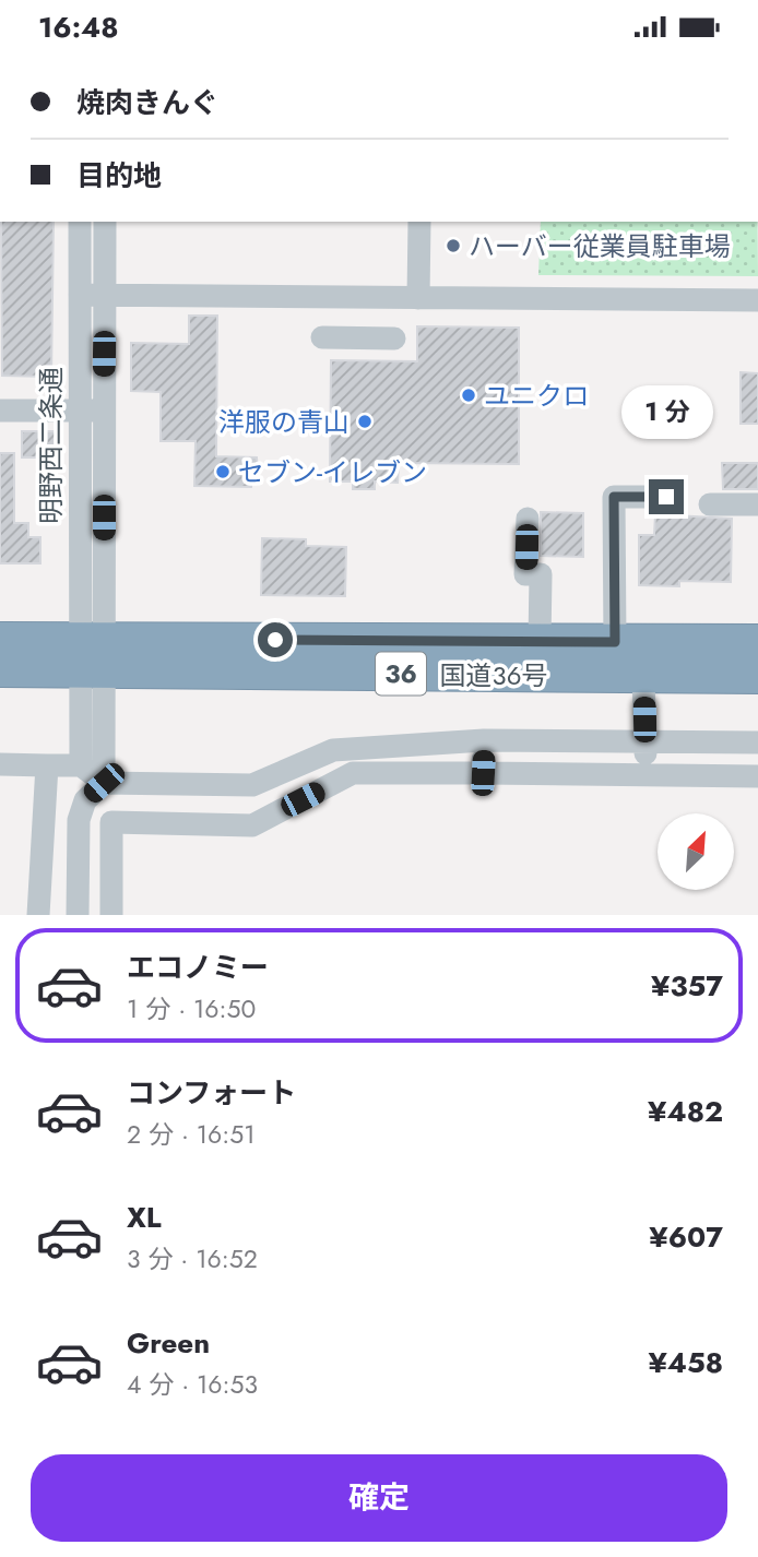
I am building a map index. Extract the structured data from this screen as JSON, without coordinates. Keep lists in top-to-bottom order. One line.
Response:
{"streets":{"highway":["36","国道36号"],"street":["明野西二条通"]},"crossings":[["明野西二条通","国道36号"]],"places":["ハーバー従業員駐車場","ユニクロ","洋服の青山","セブン-イレブン"],"north":"top right","page":{"status":"16:48","banner":["焼肉きんぐ","目的地"],"bubble":"1 分","list":[{"name":"エコノミー","note":"1 分 · 16:50","value":"¥357"},{"name":"コンフォート","note":"2 分 · 16:51","value":"¥482"},{"name":"XL","note":"3 分 · 16:52","value":"¥607"},{"name":"Green","note":"4 分 · 16:53","value":"¥458"}],"buttons":"確定"}}
